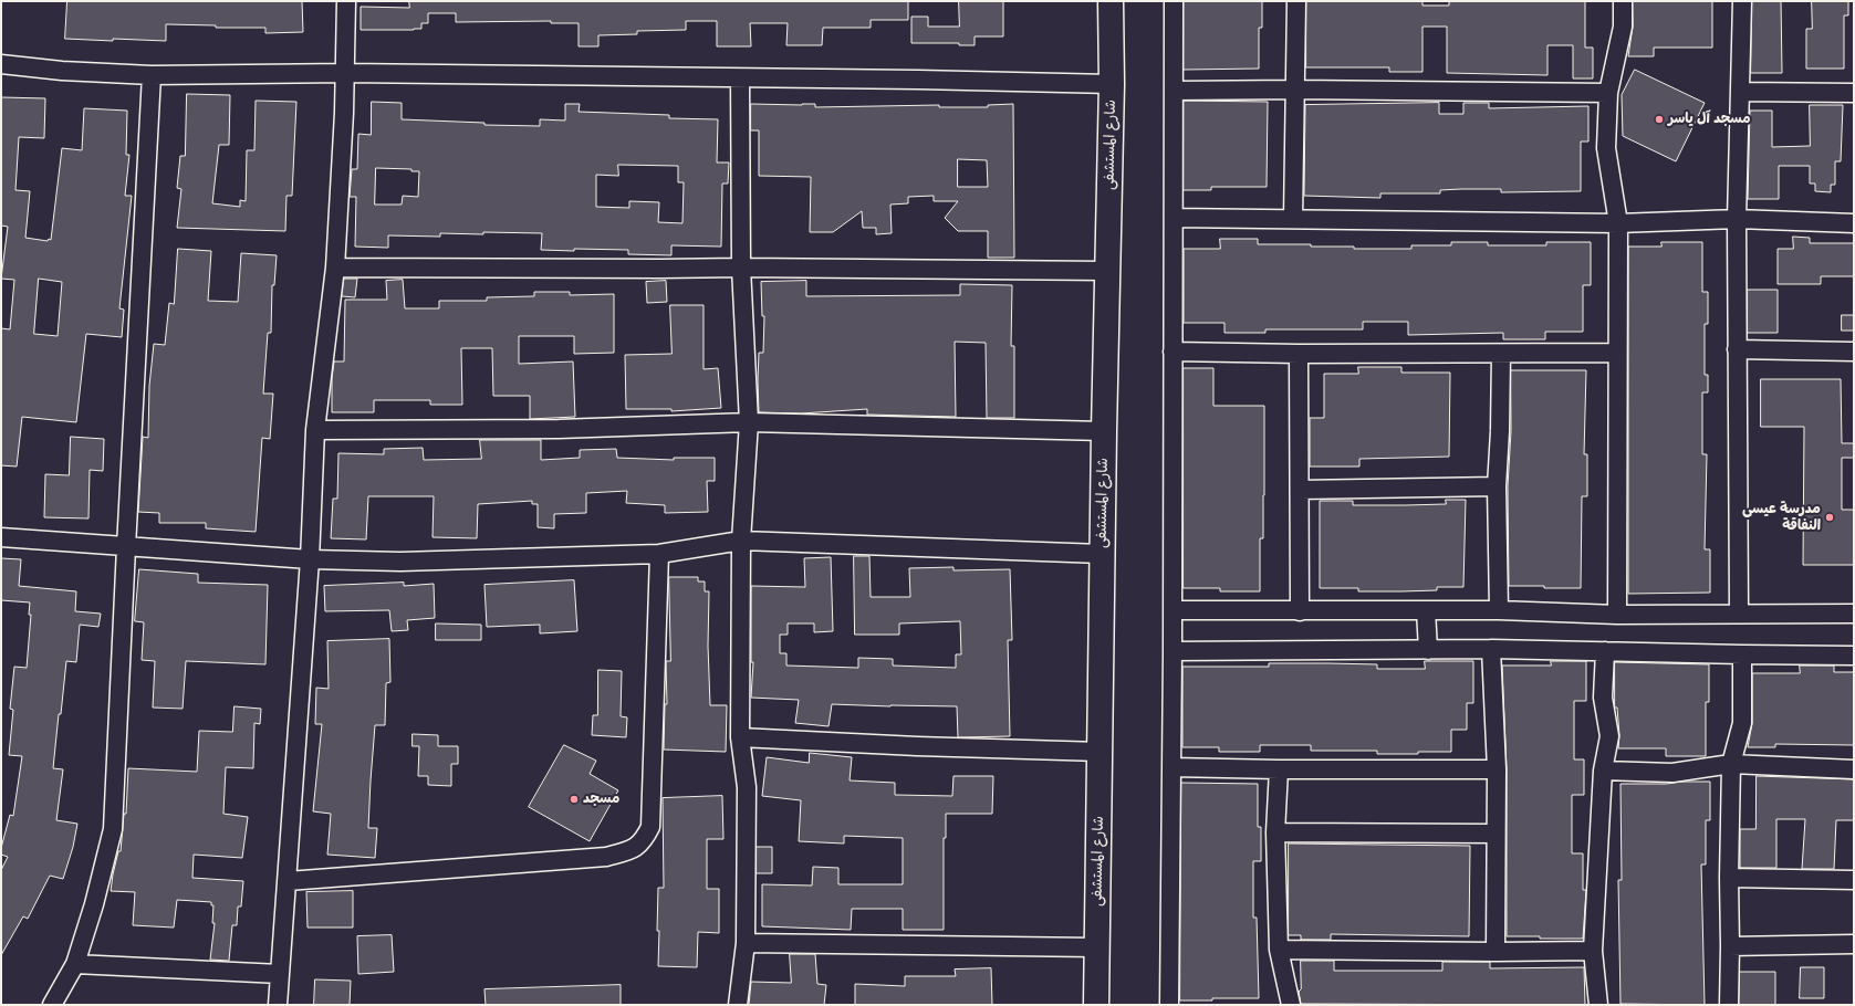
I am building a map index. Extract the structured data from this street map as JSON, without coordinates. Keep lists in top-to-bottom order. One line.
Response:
{"streets":{"highway":["شارع المستشفى"]},"places":["مسجد آل ياسر","مدرسة عيسى النفاقة","مسجد"]}
